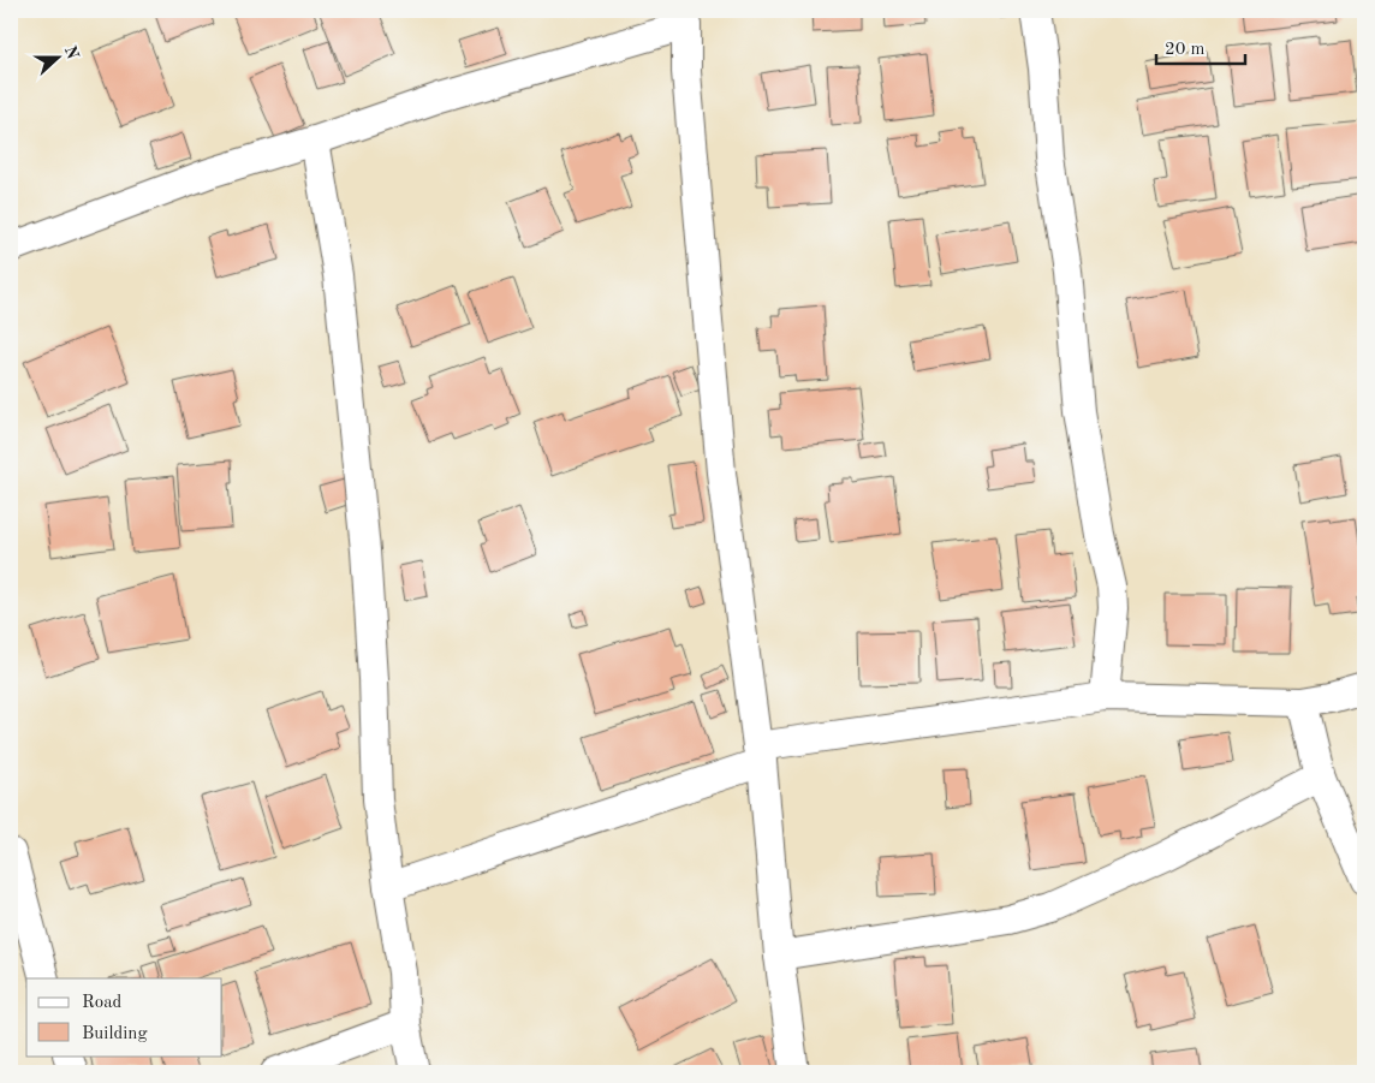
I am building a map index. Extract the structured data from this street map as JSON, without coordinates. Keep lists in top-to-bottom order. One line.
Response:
{"legend":["Road","Building"],"scale_bar":"20 m","north":"right"}
